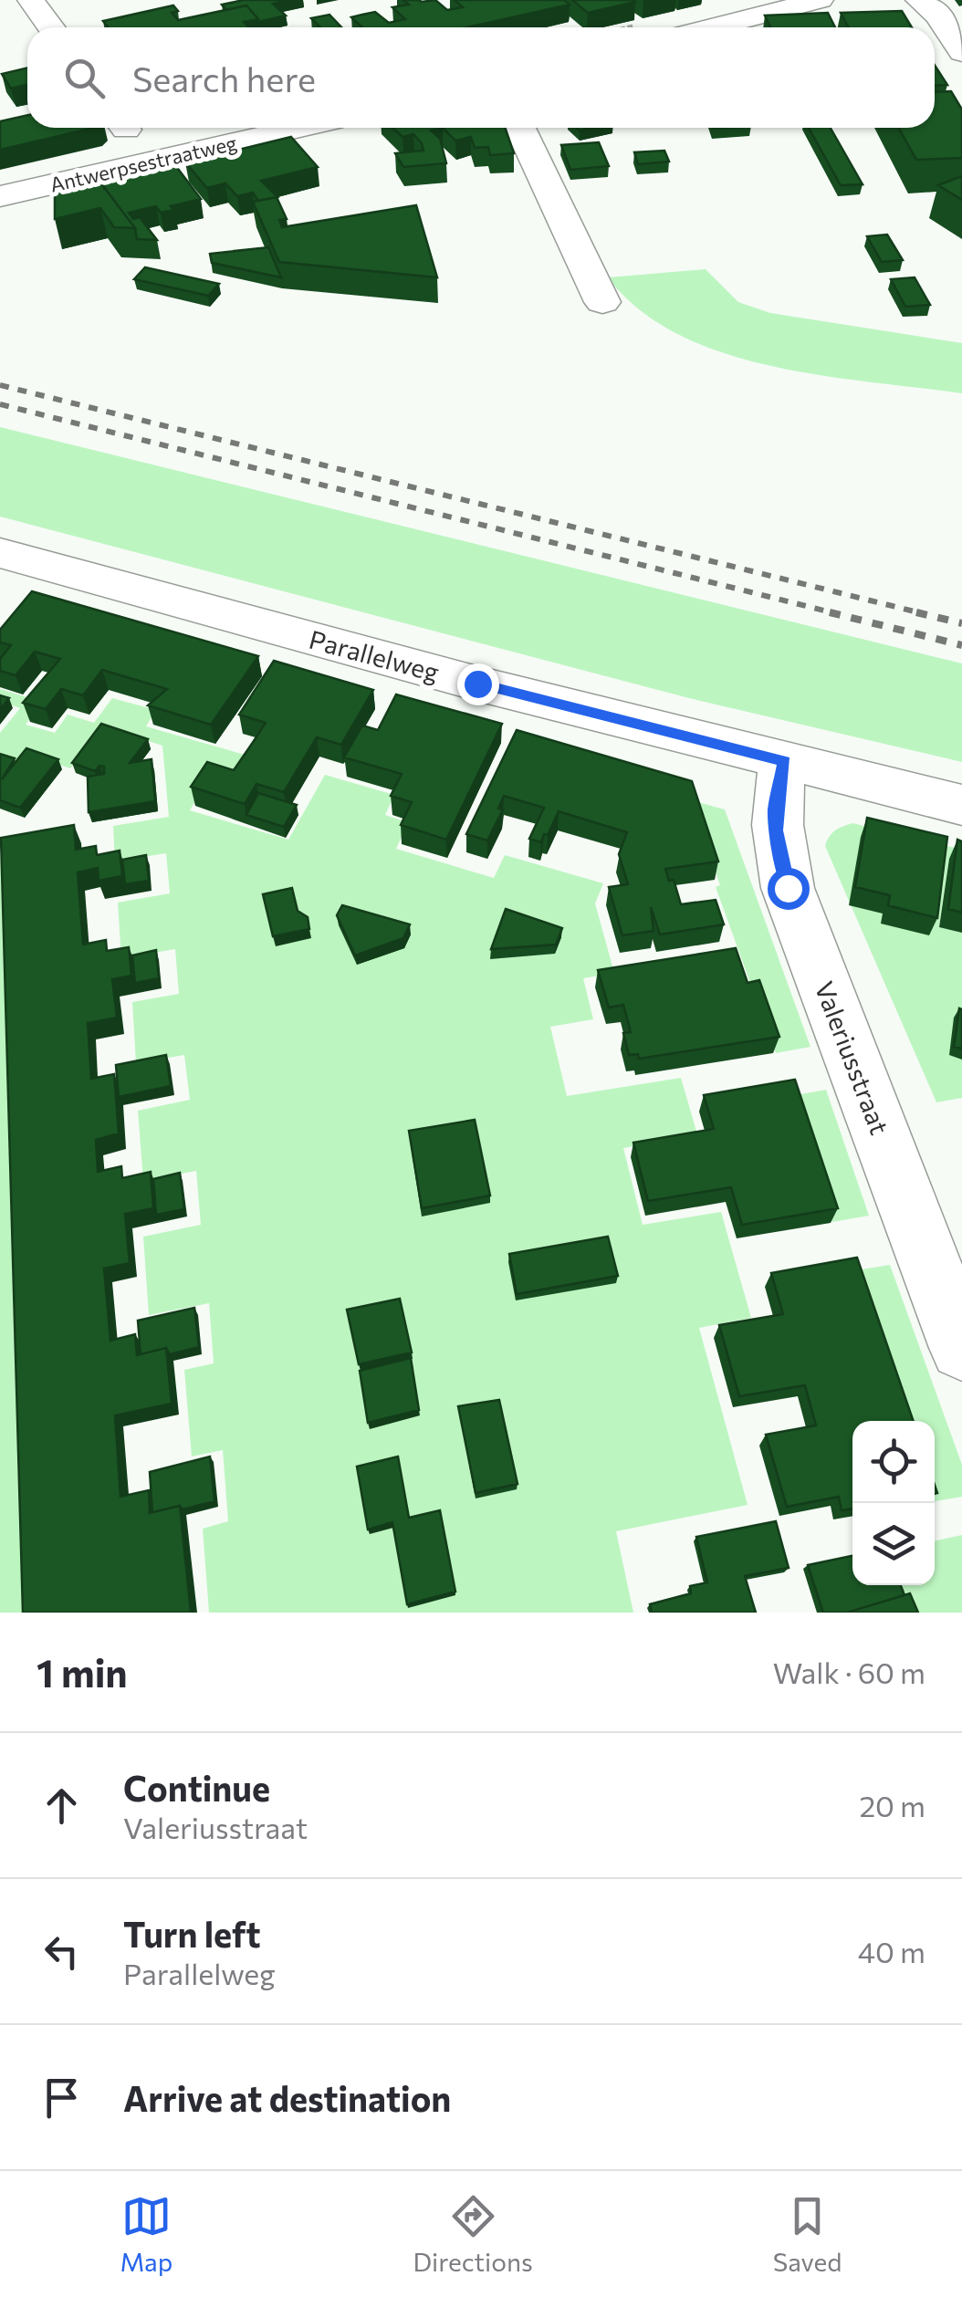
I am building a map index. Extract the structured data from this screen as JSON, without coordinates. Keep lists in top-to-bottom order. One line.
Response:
{"streets":{"street":["Antwerpsestraatweg","Parallelweg","Valeriusstraat"]},"crossings":[["Parallelweg","Valeriusstraat"]],"page":{"search":"Search here","heading":["1 min","Walk · 60 m"],"list":[["Continue","Valeriusstraat","20 m"],["Turn left","Parallelweg","40 m"],"Arrive at destination"],"nav":["Map","Directions","Saved"]}}
